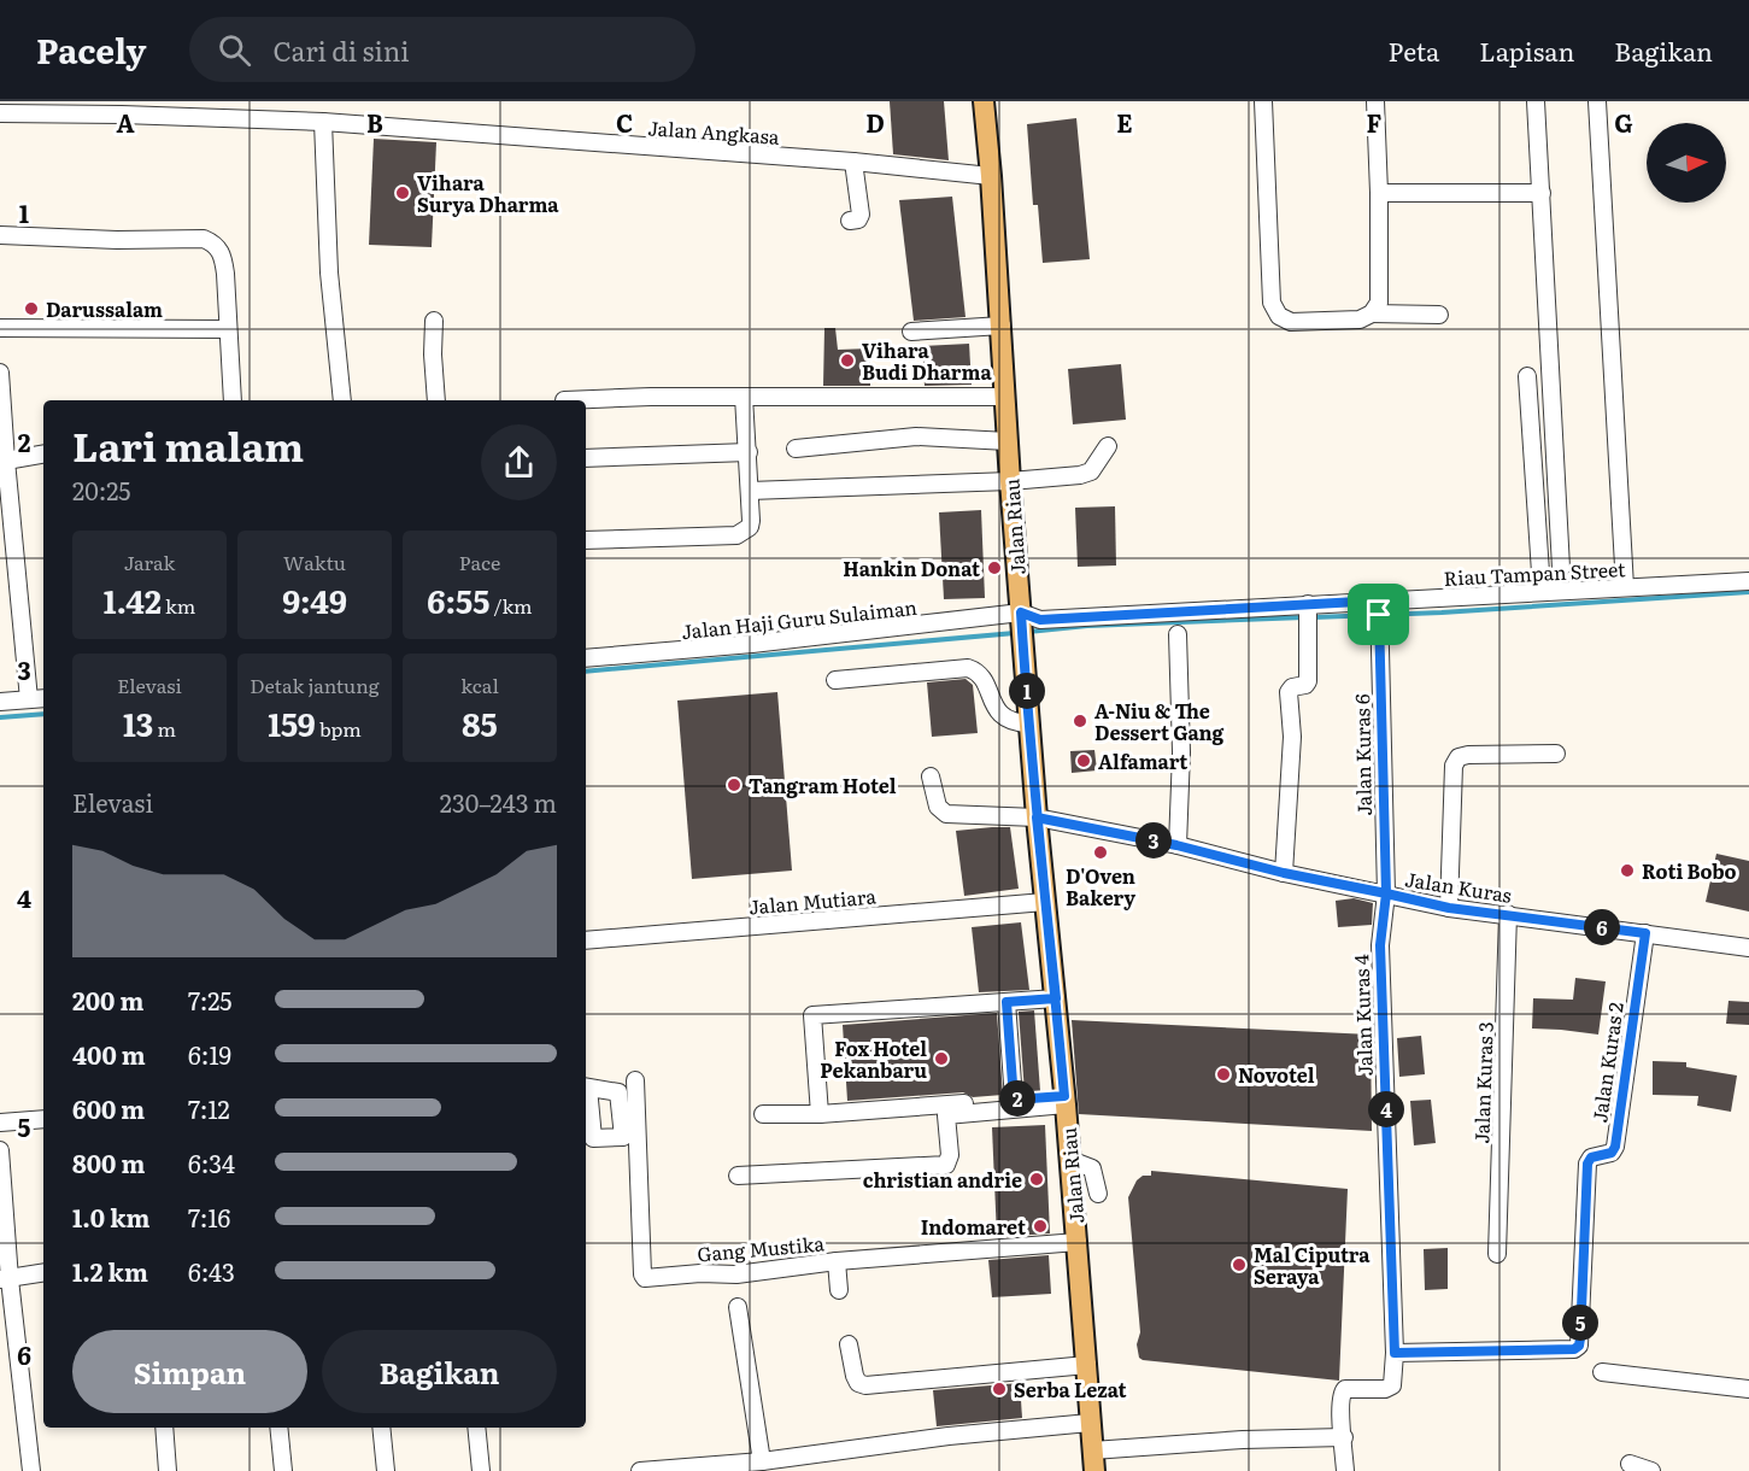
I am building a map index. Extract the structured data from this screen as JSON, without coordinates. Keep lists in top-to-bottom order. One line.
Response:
{"streets":{"main road":["Jalan Riau"],"street":["Jalan Angkasa","Riau Tampan Street","Jalan Haji Guru Sulaiman","Jalan Kuras 6","Jalan Kuras","Jalan Mutiara","Jalan Kuras 4","Jalan Kuras 2","Jalan Kuras 3","Gang Mustika"]},"crossings":[["Jalan Angkasa","Jalan Riau"],["Jalan Riau","Riau Tampan Street"],["Jalan Riau","Jalan Haji Guru Sulaiman"],["Jalan Riau","Jalan Kuras"],["Jalan Riau","Jalan Mutiara"],["Jalan Riau","Gang Mustika"],["Riau Tampan Street","Jalan Haji Guru Sulaiman"],["Riau Tampan Street","Jalan Kuras 6"],["Jalan Kuras 6","Jalan Kuras"],["Jalan Kuras 6","Jalan Kuras 4"],["Jalan Kuras","Jalan Kuras 4"],["Jalan Kuras","Jalan Kuras 2"],["Jalan Kuras","Jalan Kuras 3"],["Jalan Kuras 4","Jalan Kuras 2"]],"places":["Vihara Surya Dharma","Darussalam","Vihara Budi Dharma","Hankin Donat","A-Niu & The Dessert Gang","Alfamart","Tangram Hotel","D'Oven Bakery","Roti Bobo","Fox Hotel Pekanbaru","Novotel","christian andrie","Indomaret","Mal Ciputra Seraya","Serba Lezat"],"north":"right","page":{"header":"Pacely","search":"Cari di sini","nav":["Peta","Lapisan","Bagikan"],"heading":["Lari malam","20:25"],"stats":[["Jarak","1.42 km"],["Waktu","9:49"],["Pace","6:55 /km"],["Elevasi","13 m"],["Detak jantung","159 bpm"],["kcal","85"]],"pins":["1","3","6","2","4","5"],"chart":["Elevasi","230–243 m"],"list":[{"name":"200 m","note":"7:25"},{"name":"400 m","note":"6:19"},{"name":"600 m","note":"7:12"},{"name":"800 m","note":"6:34"},{"name":"1.0 km","note":"7:16"},{"name":"1.2 km","note":"6:43"}],"buttons":["Simpan","Bagikan"]},"grid":{"columns":["A","B","C","D","E","F","G"],"rows":["1","2","3","4","5","6"]}}
